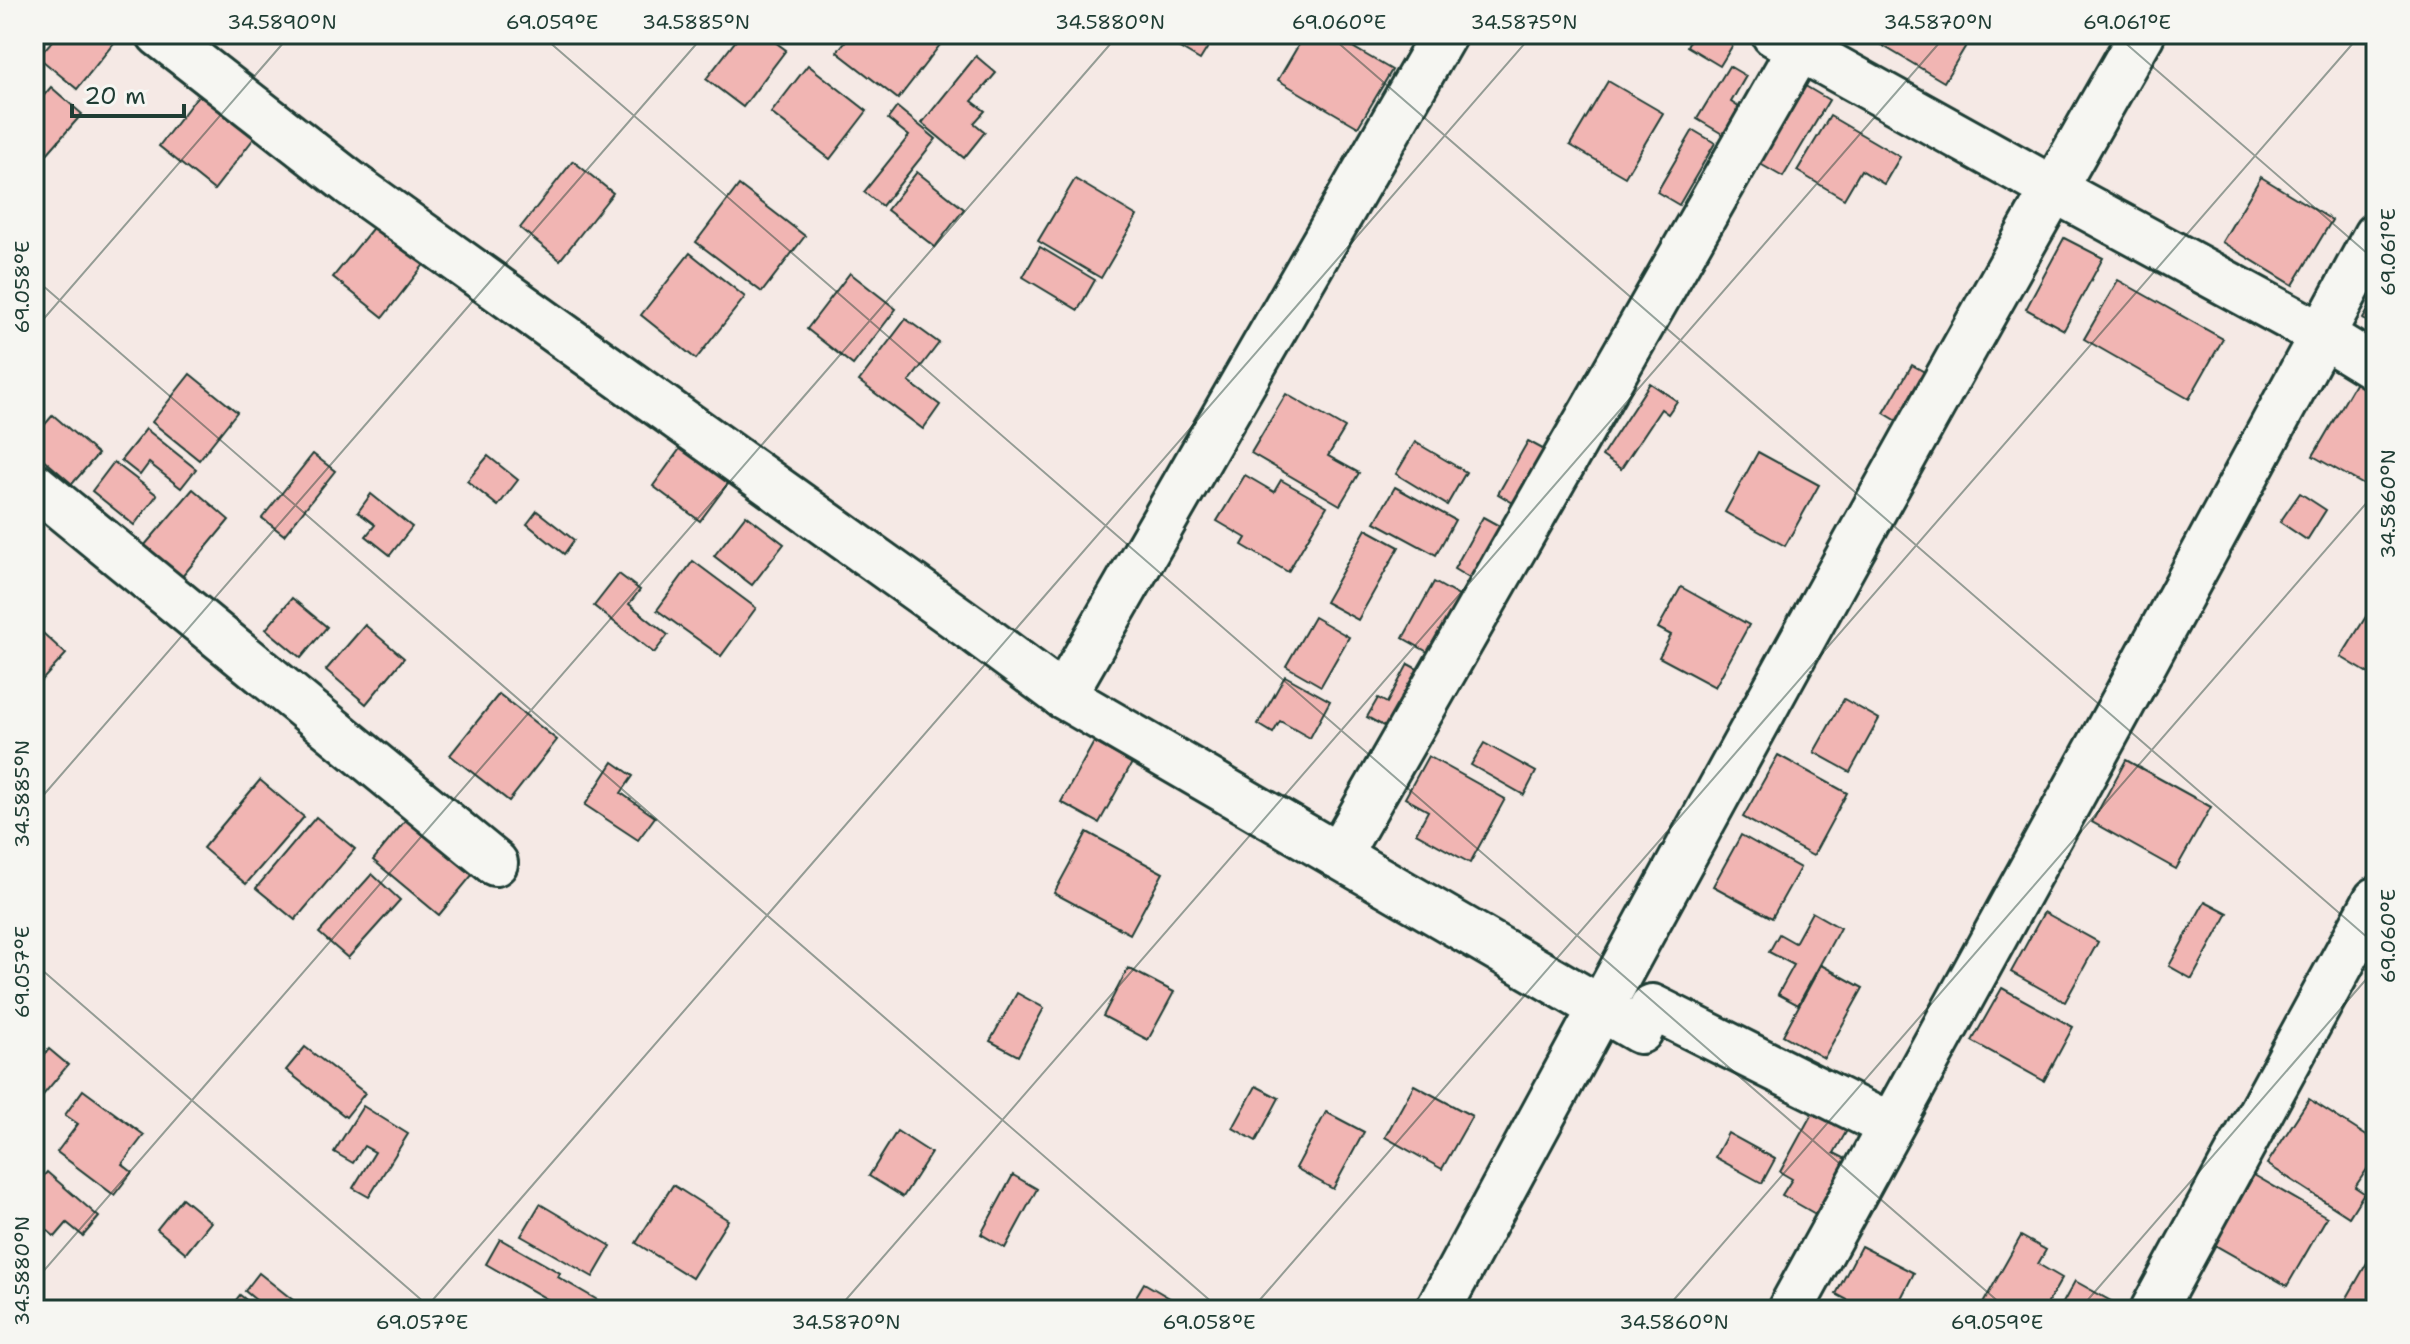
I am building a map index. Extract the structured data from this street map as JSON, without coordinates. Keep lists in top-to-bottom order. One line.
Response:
{"scale_bar":"20 m","coordinates":["34.5890°N","69.059°E","34.5885°N","34.5880°N","69.060°E","34.5875°N","34.5870°N","69.061°E","69.058°E","34.5860°N","69.057°E"]}
